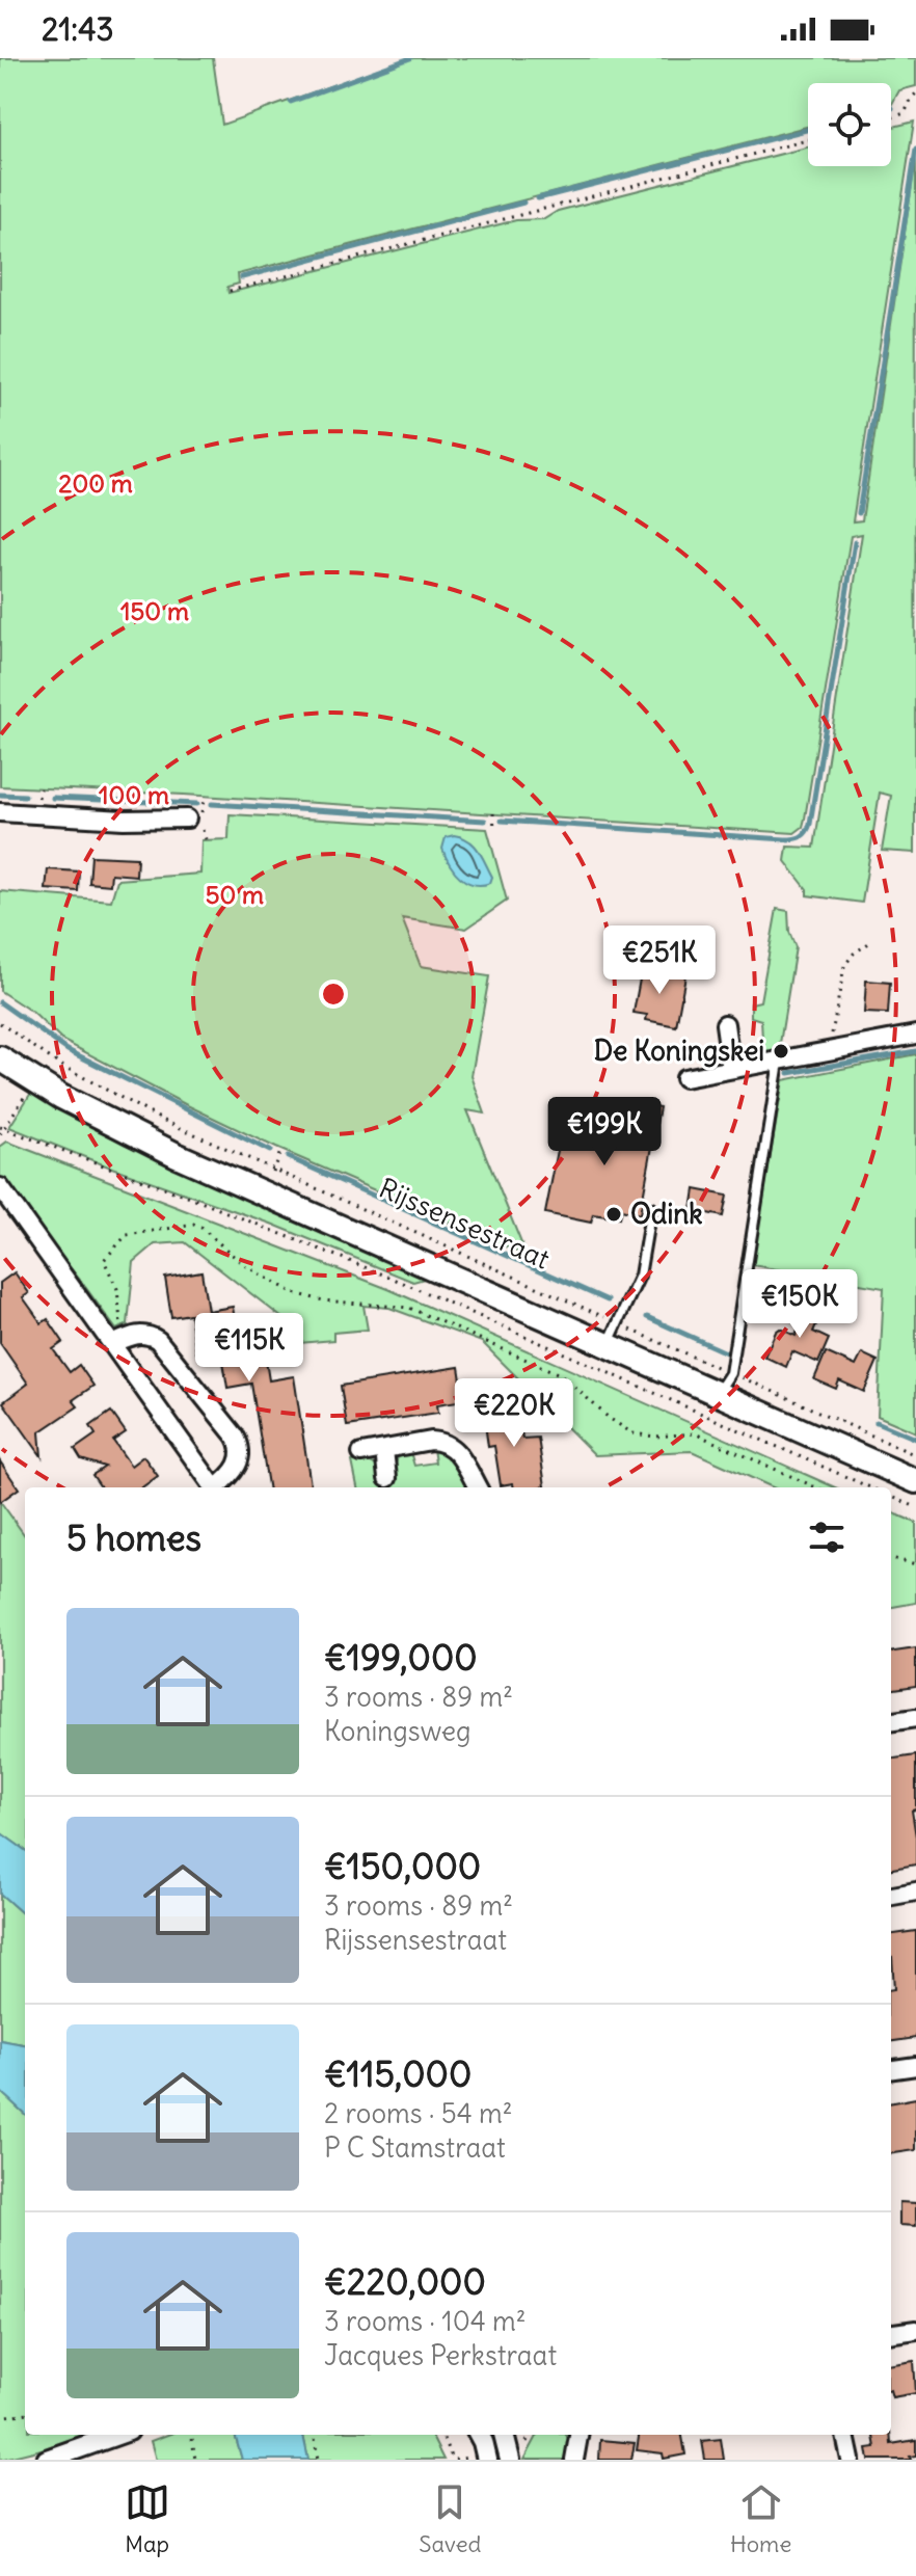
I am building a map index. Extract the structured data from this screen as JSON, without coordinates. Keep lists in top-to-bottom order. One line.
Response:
{"streets":{"main road":["Rijssensestraat"]},"places":["De Koningskei","Odink"],"page":{"status":"21:43","price":["€251K","€199K","€150K","€115K","€220K"],"heading":"5 homes","list":[{"name":"€199,000","note":"3 rooms · 89 m² · Koningsweg"},{"name":"€150,000","note":"3 rooms · 89 m² · Rijssensestraat"},{"name":"€115,000","note":"2 rooms · 54 m² · P C Stamstraat"},{"name":"€220,000","note":"3 rooms · 104 m² · Jacques Perkstraat"}],"tabs":["Map","Saved","Home"]},"rings":["200 m","150 m","100 m","50 m"]}
